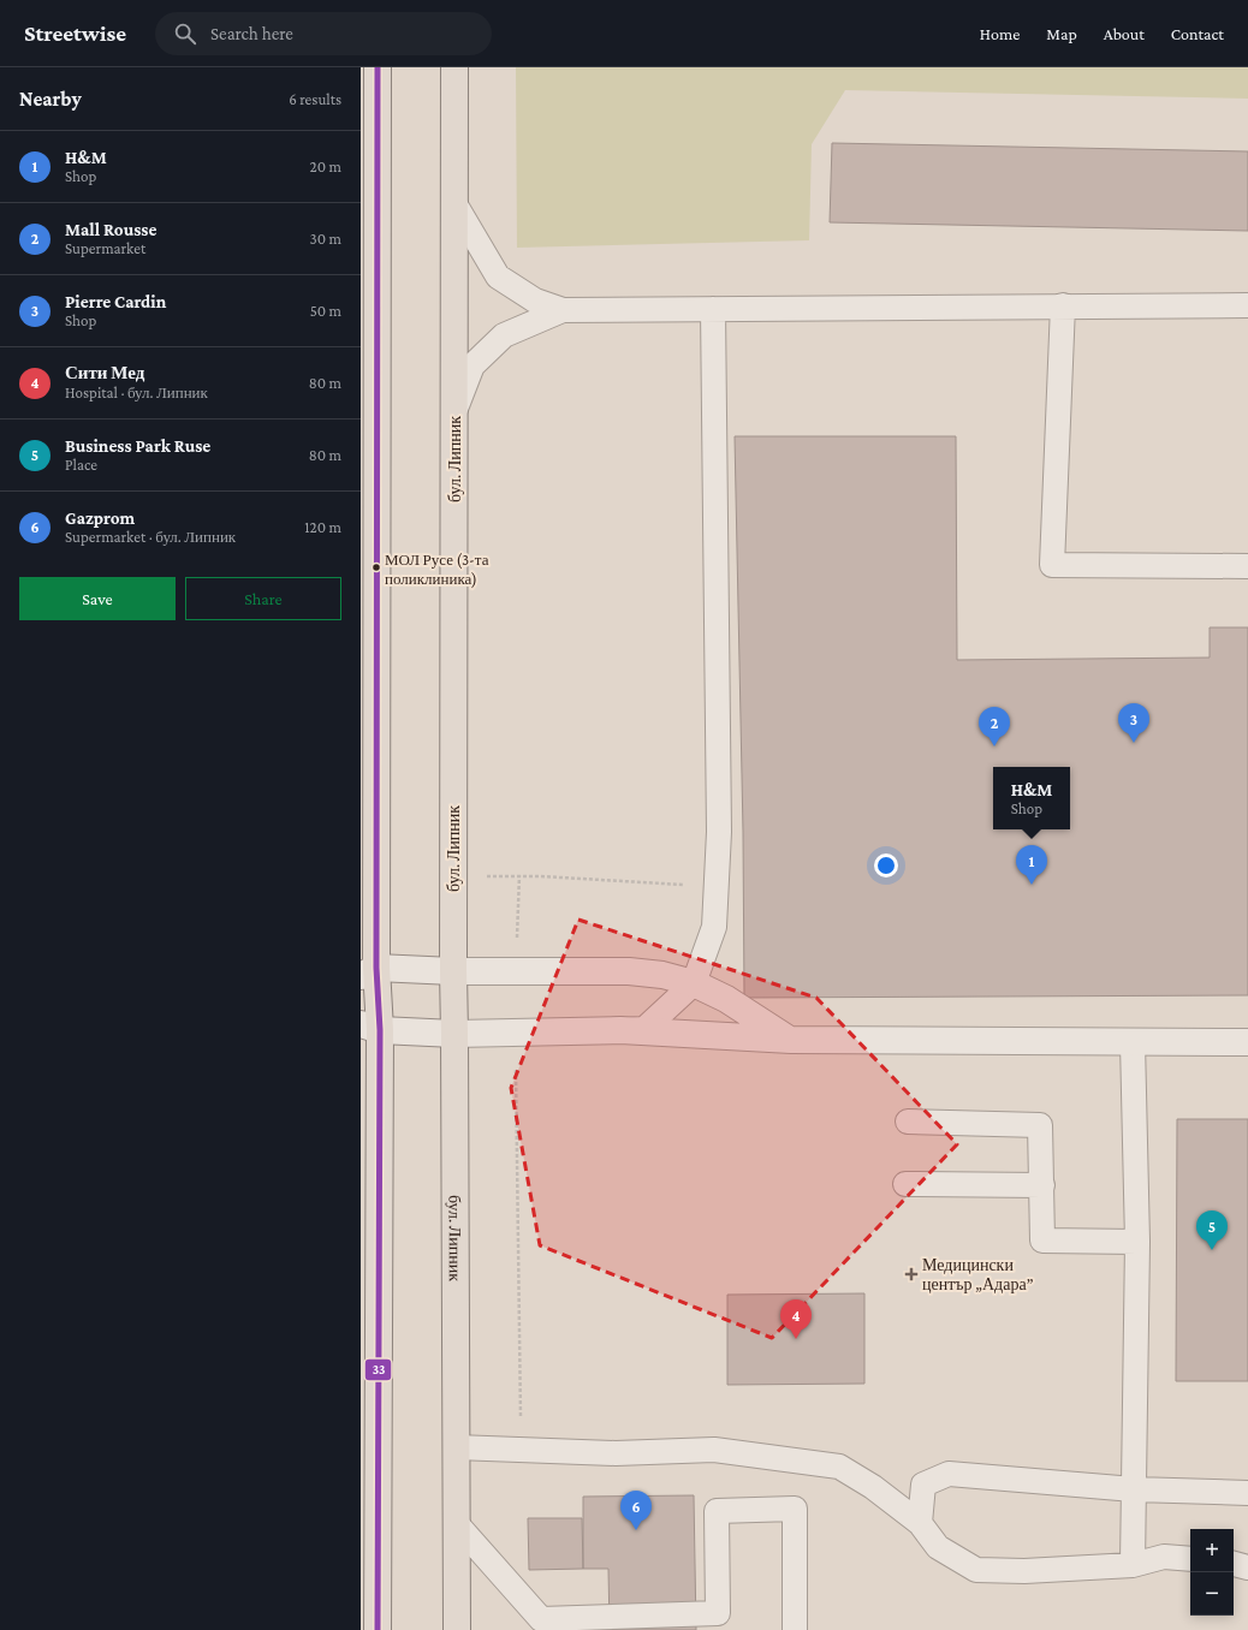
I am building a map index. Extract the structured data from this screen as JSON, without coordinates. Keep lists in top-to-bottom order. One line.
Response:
{"streets":{"main road":["бул. Липник"]},"places":{"other":["МОЛ Русе (3-та поликлиника)"],"health":["Медицински център „Адара”"]},"lines":["transit line 33"],"page":{"header":"Streetwise","search":"Search here","nav":["Home","Map","About","Contact"],"heading":["Nearby","6 results"],"list":[{"mark":"1","name":"H&M","note":"Shop","value":"20 m"},{"mark":"2","name":"Mall Rousse","note":"Supermarket","value":"30 m"},{"mark":"3","name":"Pierre Cardin","note":"Shop","value":"50 m"},{"mark":"4","name":"Сити Мед","note":"Hospital · бул. Липник","value":"80 m"},{"mark":"5","name":"Business Park Ruse","note":"Place","value":"80 m"},{"mark":"6","name":"Gazprom","note":"Supermarket · бул. Липник","value":"120 m"}],"buttons":["Save","Share"],"pins":["3","2","1","5","4","6"],"popup":["H&M","Shop"],"map_buttons":["+","−"]}}
